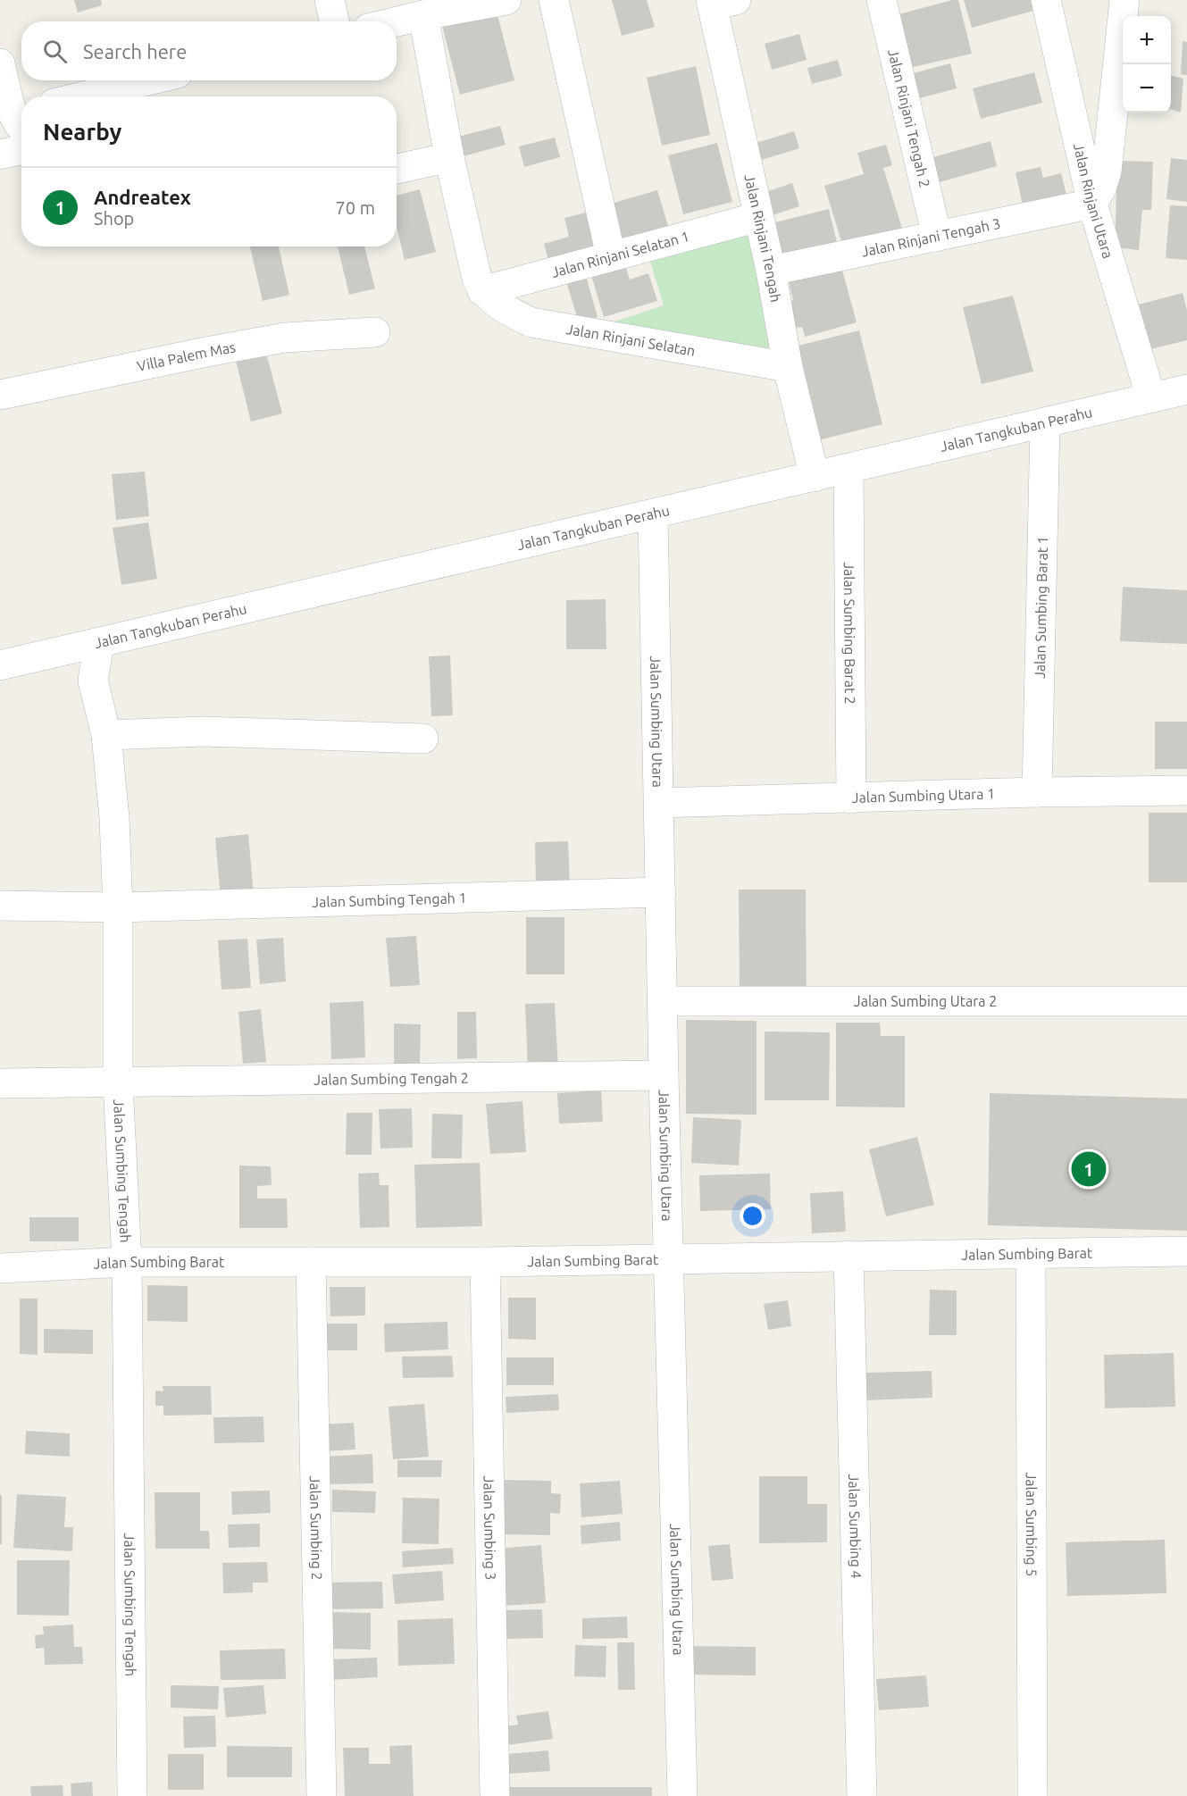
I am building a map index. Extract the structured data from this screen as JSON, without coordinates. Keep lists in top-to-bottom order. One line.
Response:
{"streets":{"street":["Jalan Rinjani Tengah 2","Jalan Rinjani Utara","Jalan Rinjani Tengah 3","Jalan Rinjani Tengah","Jalan Rinjani Selatan 1","Jalan Rinjani Selatan","Villa Palem Mas","Jalan Tangkuban Perahu","Jalan Sumbing Barat 1","Jalan Sumbing Barat 2","Jalan Sumbing Utara","Jalan Sumbing Utara 1","Jalan Sumbing Tengah 1","Jalan Sumbing Utara 2","Jalan Sumbing Tengah 2","Jalan Sumbing Tengah","Jalan Sumbing Barat","Jalan Sumbing 5","Jalan Sumbing 4","Jalan Sumbing 2","Jalan Sumbing 3"]},"crossings":[["Jalan Rinjani Tengah 2","Jalan Rinjani Tengah 3"],["Jalan Rinjani Utara","Jalan Rinjani Tengah 3"],["Jalan Rinjani Utara","Jalan Tangkuban Perahu"],["Jalan Rinjani Tengah 3","Jalan Rinjani Tengah"],["Jalan Rinjani Tengah","Jalan Rinjani Selatan 1"],["Jalan Rinjani Tengah","Jalan Rinjani Selatan"],["Jalan Rinjani Tengah","Jalan Tangkuban Perahu"],["Jalan Rinjani Selatan 1","Jalan Rinjani Selatan"],["Jalan Tangkuban Perahu","Jalan Sumbing Barat 1"],["Jalan Tangkuban Perahu","Jalan Sumbing Barat 2"],["Jalan Tangkuban Perahu","Jalan Sumbing Utara"],["Jalan Tangkuban Perahu","Jalan Sumbing Tengah"],["Jalan Sumbing Barat 1","Jalan Sumbing Utara 1"],["Jalan Sumbing Barat 2","Jalan Sumbing Utara 1"],["Jalan Sumbing Utara","Jalan Sumbing Utara 1"],["Jalan Sumbing Utara","Jalan Sumbing Tengah 1"],["Jalan Sumbing Utara","Jalan Sumbing Utara 2"],["Jalan Sumbing Utara","Jalan Sumbing Tengah 2"],["Jalan Sumbing Utara","Jalan Sumbing Barat"],["Jalan Sumbing Tengah 1","Jalan Sumbing Tengah"],["Jalan Sumbing Tengah 2","Jalan Sumbing Tengah"],["Jalan Sumbing Tengah","Jalan Sumbing Barat"],["Jalan Sumbing Barat","Jalan Sumbing 5"],["Jalan Sumbing Barat","Jalan Sumbing 4"],["Jalan Sumbing Barat","Jalan Sumbing 2"],["Jalan Sumbing Barat","Jalan Sumbing 3"]],"page":{"map_buttons":["+","−"],"search":"Search here","heading":"Nearby","list":[{"mark":"1","name":"Andreatex","note":"Shop","value":"70 m"}],"pins":"1"}}
